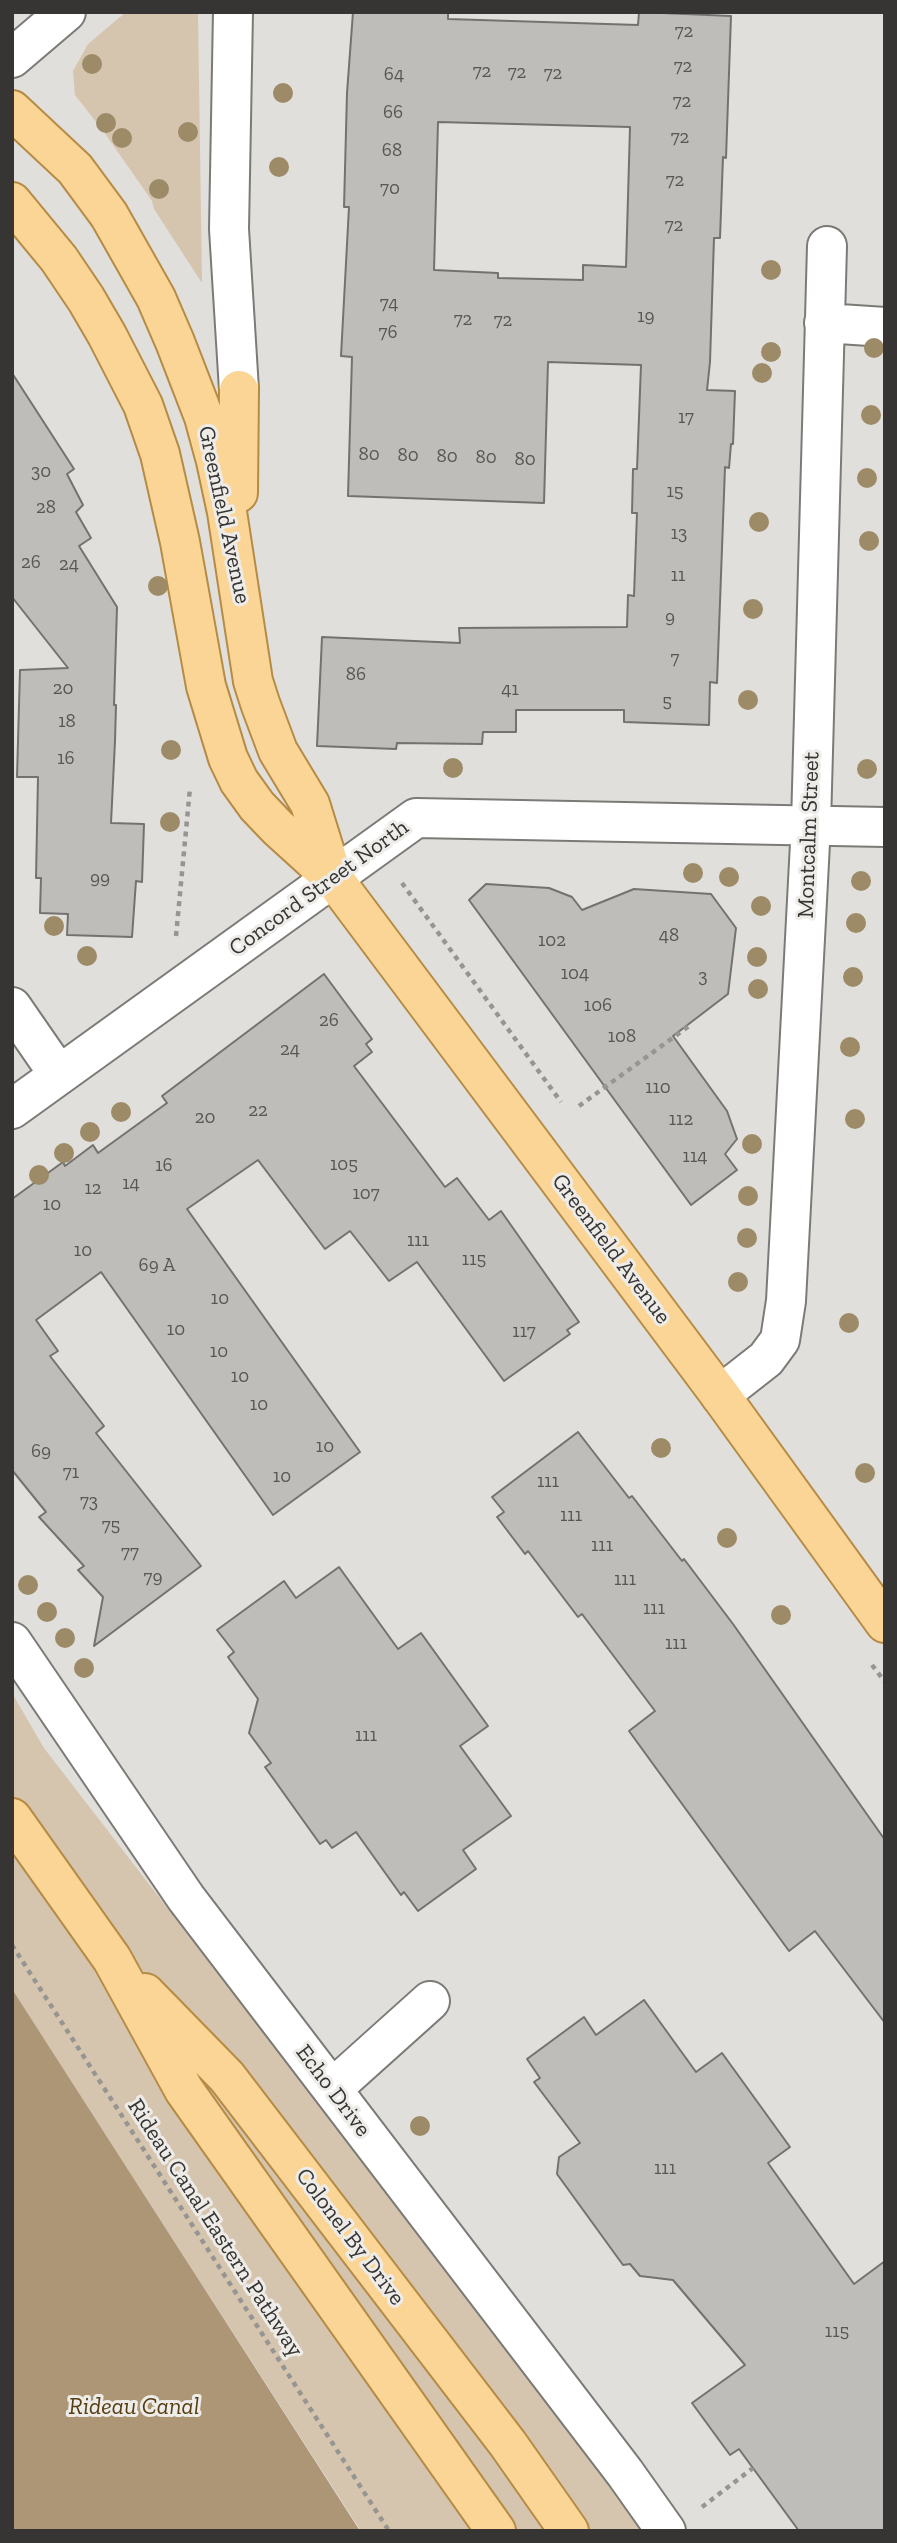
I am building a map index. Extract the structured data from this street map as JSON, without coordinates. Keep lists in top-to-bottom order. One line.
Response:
{"streets":{"main road":["Greenfield Avenue","Colonel By Drive"],"street":["Montcalm Street","Concord Street North","Echo Drive"],"path":["Rideau Canal Eastern Pathway"]},"crossings":[["Greenfield Avenue","Montcalm Street"],["Greenfield Avenue","Concord Street North"],["Montcalm Street","Concord Street North"]],"water":["Rideau Canal"],"house_numbers":["72","72","72","72","72","64","72","66","72","68","72","70","72","74","19","72","72","76","17","80","80","80","80","80","30","15","28","13","26","24","11","9","7","86","20","41","5","18","16","99","48","102","104","3","106","26","108","24","110","22","20","112","114","105","16","14","12","107","10","111","10","115","69 A","10","10","117","10","10","10","10","69","71","10","111","73","111","75","111","77","79","111","111","111","111","111","115"]}
